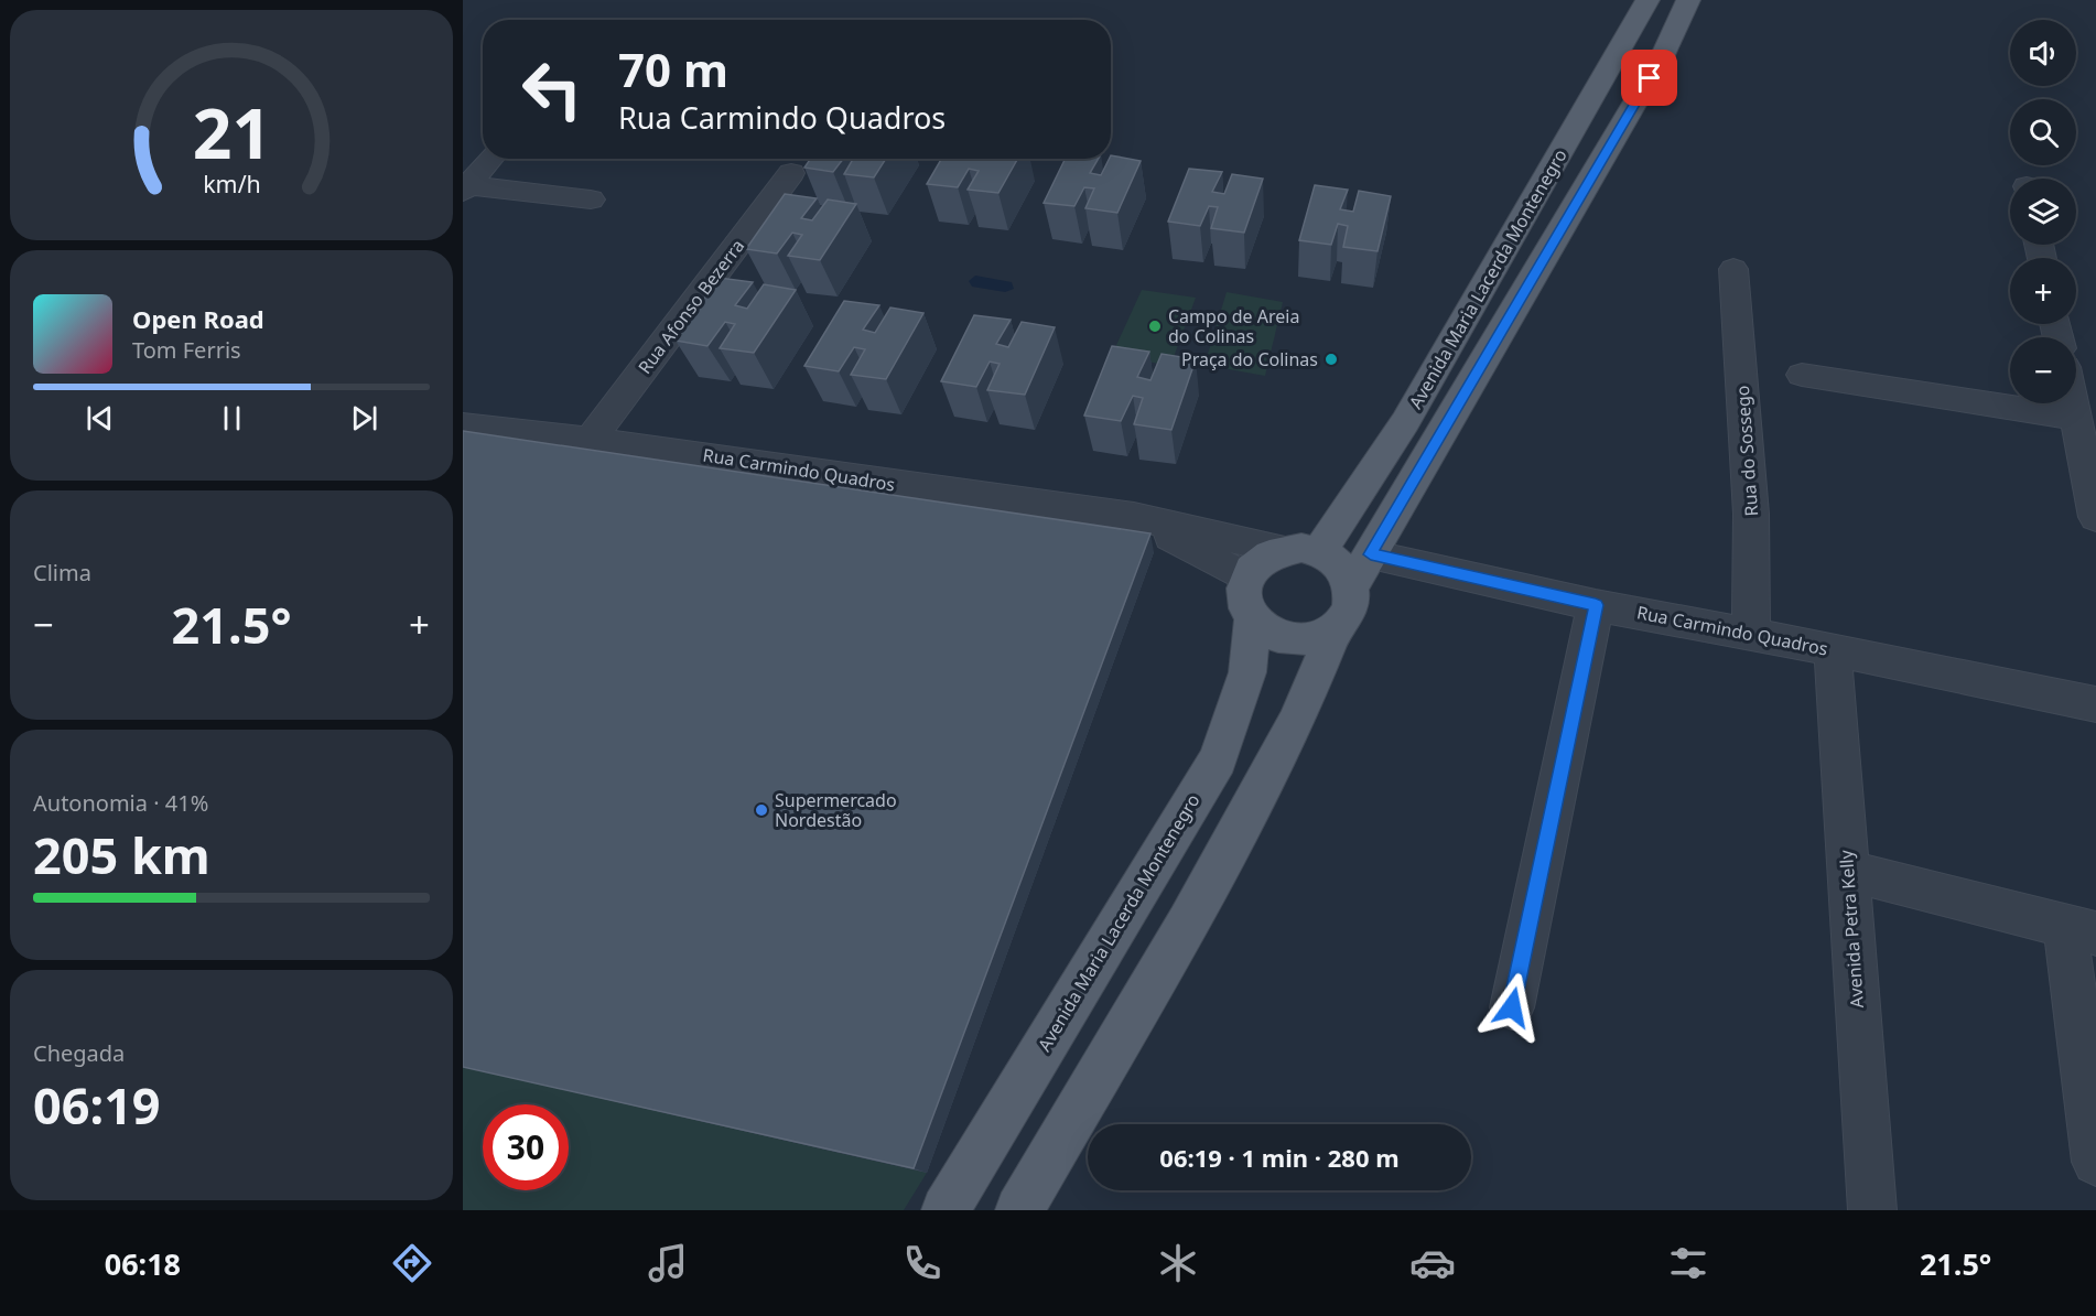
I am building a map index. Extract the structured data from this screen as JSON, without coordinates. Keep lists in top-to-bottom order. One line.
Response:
{"streets":{"main road":["Avenida Maria Lacerda Montenegro"],"street":["Rua Afonso Bezerra","Rua do Sossego","Rua Carmindo Quadros","Avenida Petra Kelly"]},"crossings":[["Avenida Maria Lacerda Montenegro","Rua Carmindo Quadros"],["Rua Afonso Bezerra","Rua Carmindo Quadros"],["Rua do Sossego","Rua Carmindo Quadros"],["Rua Carmindo Quadros","Avenida Petra Kelly"]],"places":["Campo de Areia do Colinas","Praça do Colinas","Supermercado Nordestão"],"page":{"map_buttons":["+","−"],"turn":["70 m","Rua Carmindo Quadros"],"song":["Open Road","Tom Ferris"],"tile":["Clima",["Autonomia · 41%","205 km"],["Chegada","06:19"]],"heat":["−","21.5°","+"],"limit":"30","trip":"06:19 · 1 min · 280 m","tabs":["06:18","21.5°"],"gauge":["21","km/h"]}}
